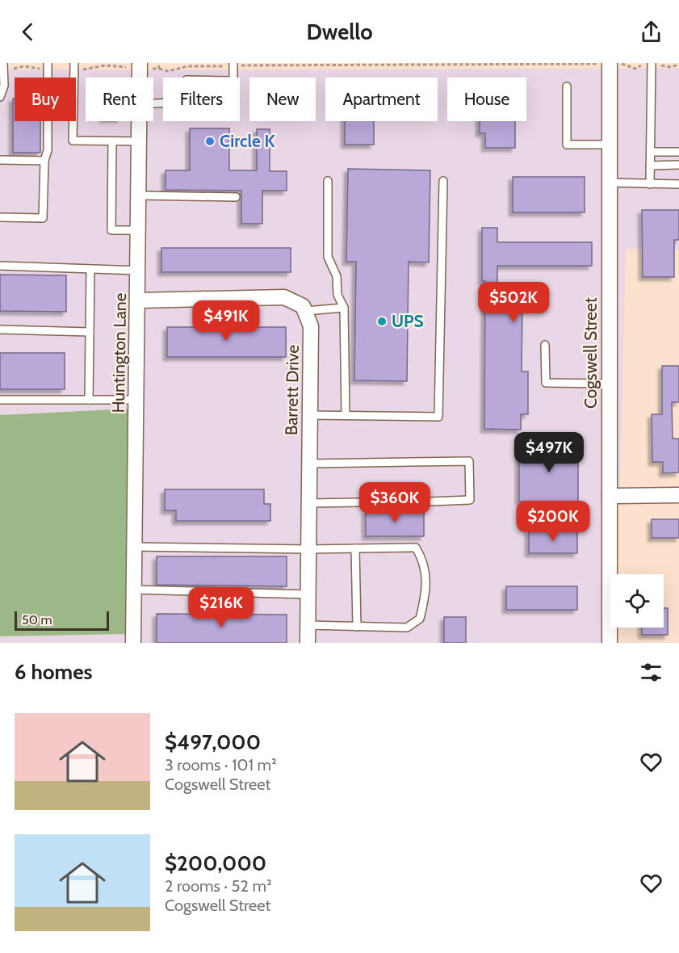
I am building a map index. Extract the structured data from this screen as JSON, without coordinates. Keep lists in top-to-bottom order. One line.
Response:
{"streets":{"street":["Huntington Lane","Cogswell Street","Barrett Drive"]},"places":["Circle K","UPS"],"scale_bar":"50 m","page":{"header":"Dwello","chip":["Buy","Rent","Filters","New","Apartment","House"],"price":["$502K","$491K","$497K","$360K","$200K","$216K"],"scale":"50 m","heading":"6 homes","list":[{"name":"$497,000","note":"3 rooms · 101 m² · Cogswell Street"},{"name":"$200,000","note":"2 rooms · 52 m² · Cogswell Street"}]}}
